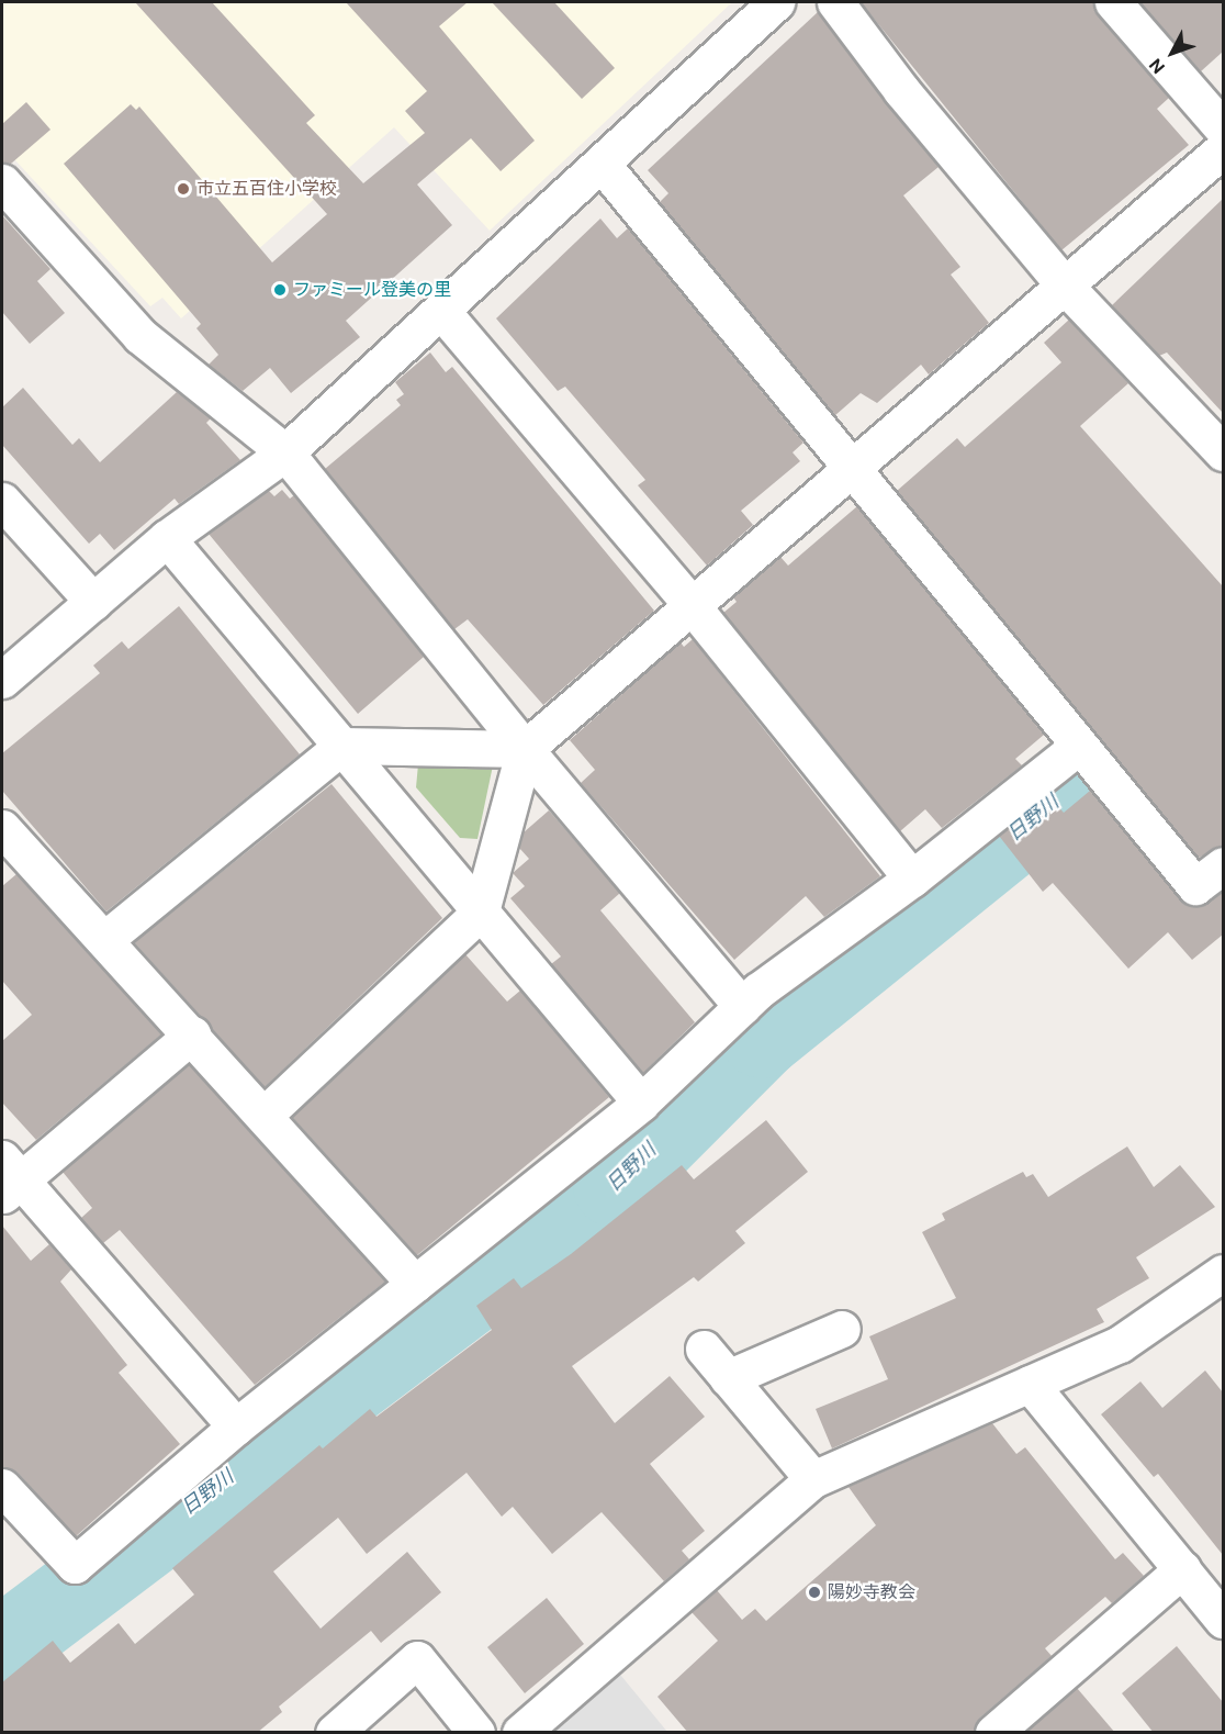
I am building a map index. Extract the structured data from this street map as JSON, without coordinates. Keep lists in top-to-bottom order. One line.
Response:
{"water":["日野川"],"places":["市立五百住小学校","ファミール登美の里","陽妙寺教会"],"north":"bottom left"}
